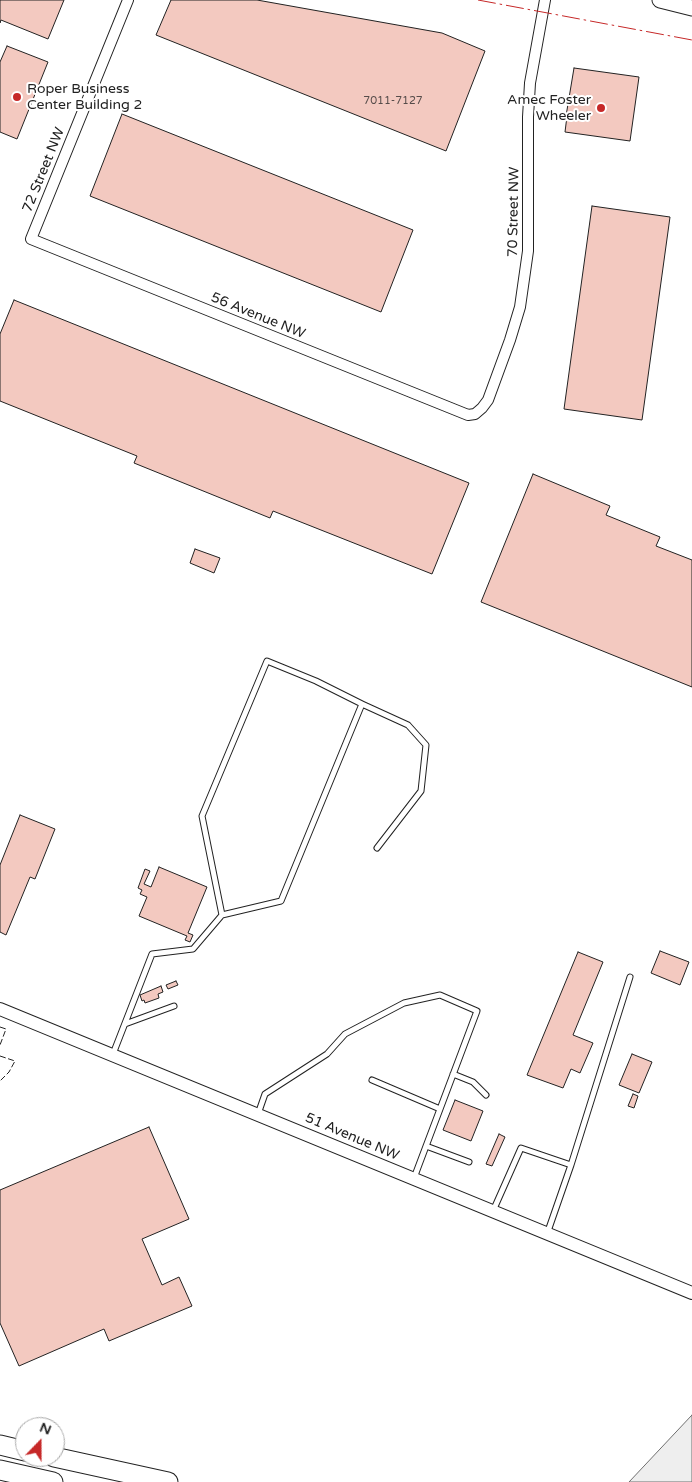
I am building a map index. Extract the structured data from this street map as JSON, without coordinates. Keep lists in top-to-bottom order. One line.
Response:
{"streets":{"street":["72 Street NW","70 Street NW","56 Avenue NW","51 Avenue NW"]},"crossings":[["72 Street NW","56 Avenue NW"],["70 Street NW","56 Avenue NW"]],"places":["Roper Business Center Building 2","Amec Foster Wheeler"],"house_numbers":["7011-7127"],"north":"top"}
